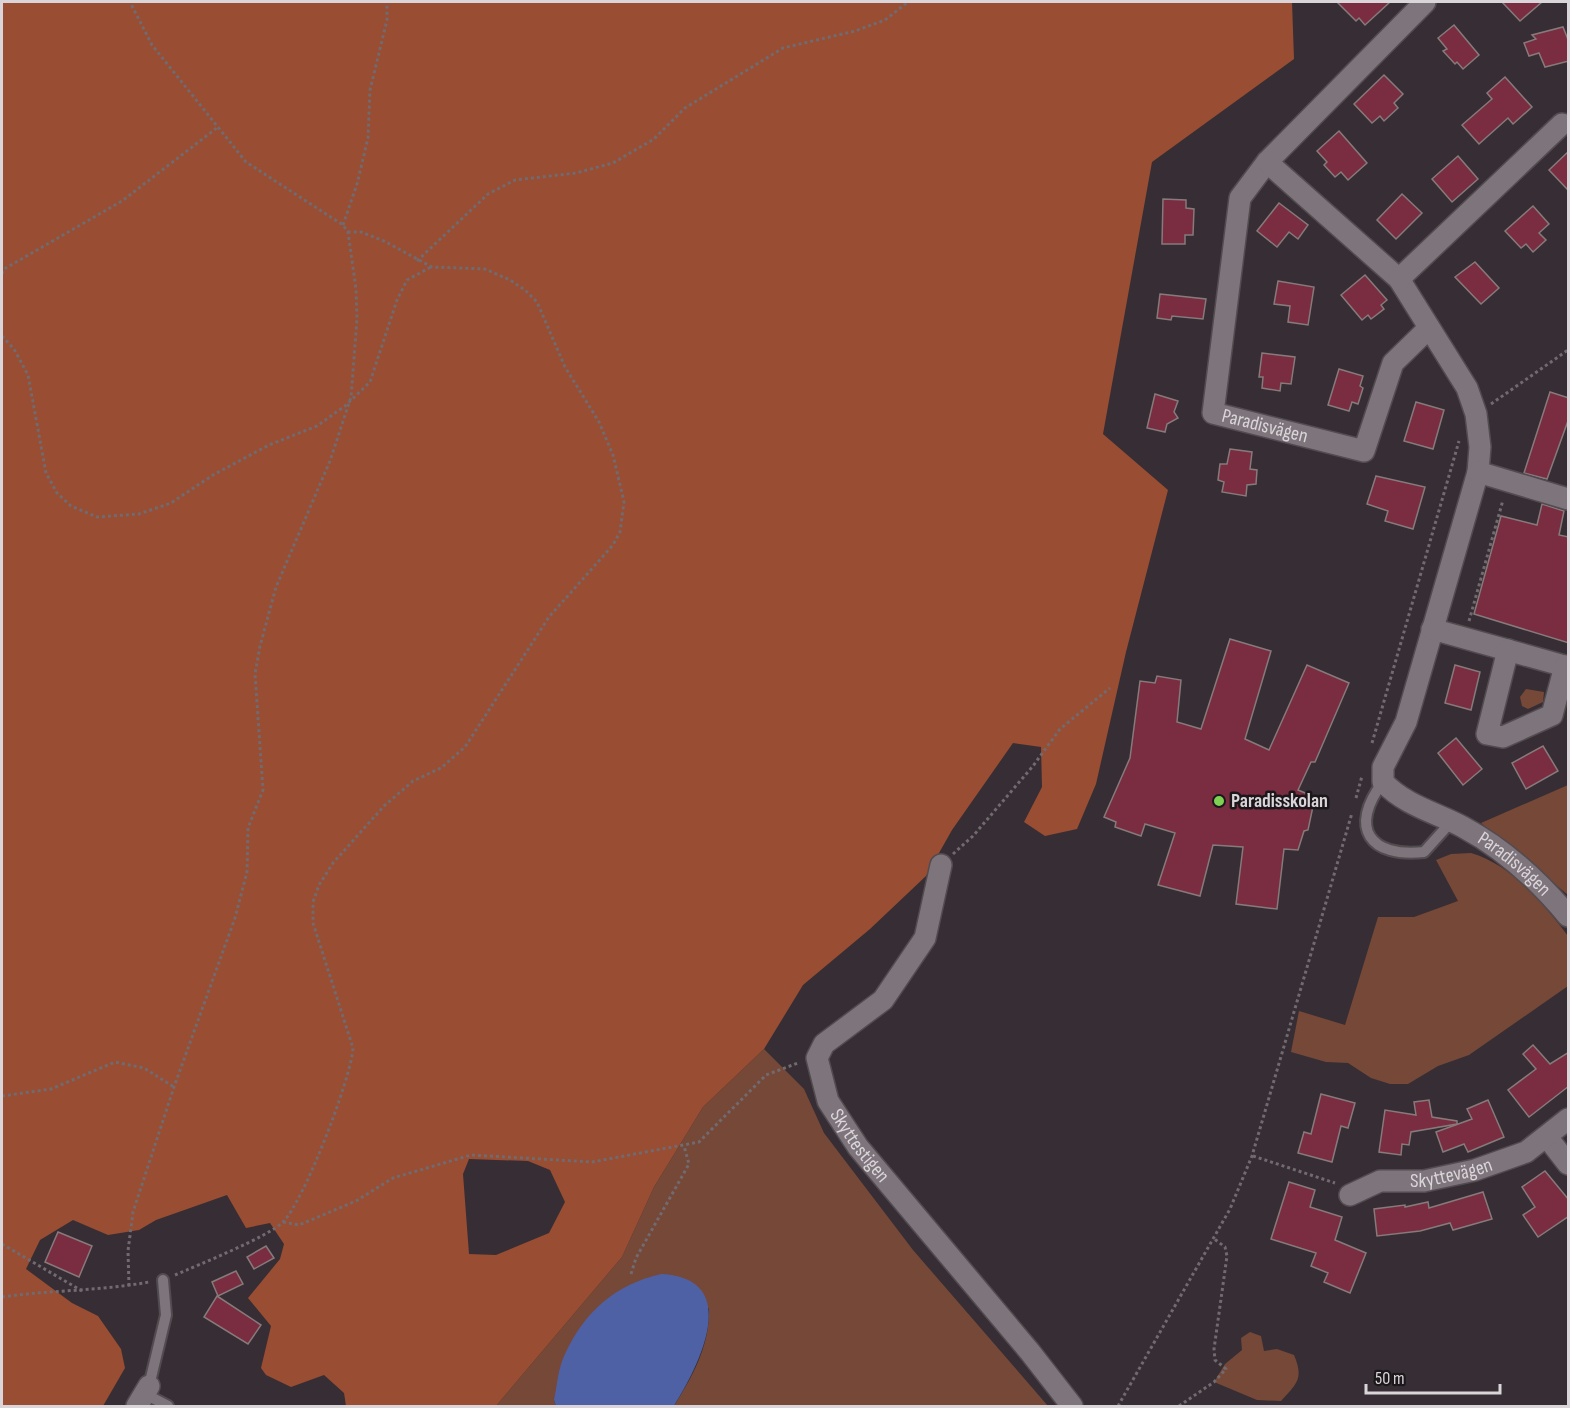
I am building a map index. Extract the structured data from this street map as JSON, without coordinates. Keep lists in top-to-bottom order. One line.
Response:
{"streets":{"street":["Paradisvägen","Skyttestigen","Skyttevägen"]},"places":["Paradisskolan"],"scale_bar":"50 m"}
